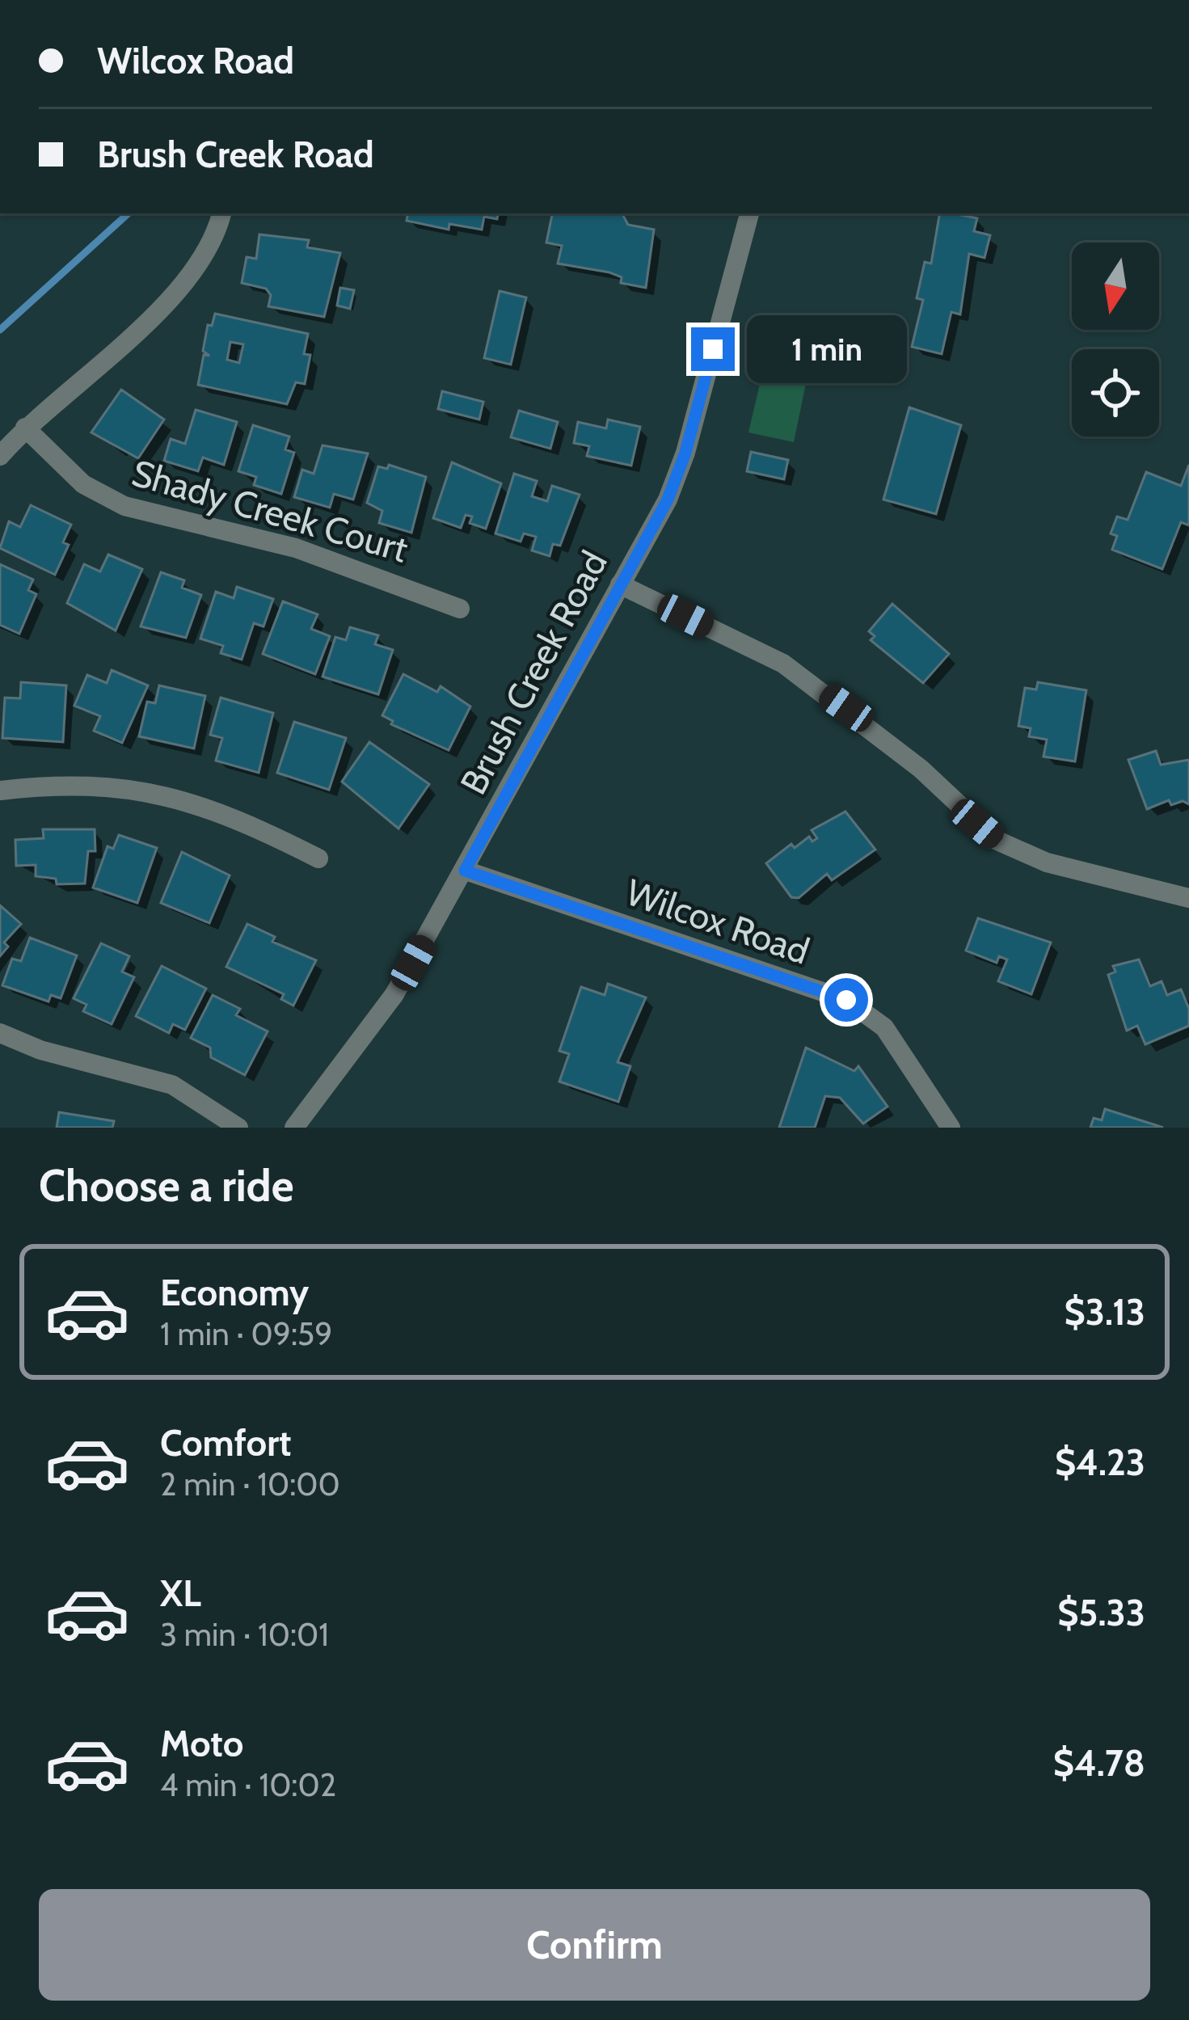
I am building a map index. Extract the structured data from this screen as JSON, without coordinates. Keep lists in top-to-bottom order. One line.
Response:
{"streets":{"street":["Shady Creek Court","Brush Creek Road","Wilcox Road"]},"crossings":[["Brush Creek Road","Wilcox Road"]],"north":"bottom","page":{"banner":["Wilcox Road","Brush Creek Road"],"bubble":"1 min","heading":"Choose a ride","list":[{"name":"Economy","note":"1 min · 09:59","value":"$3.13"},{"name":"Comfort","note":"2 min · 10:00","value":"$4.23"},{"name":"XL","note":"3 min · 10:01","value":"$5.33"},{"name":"Moto","note":"4 min · 10:02","value":"$4.78"}],"buttons":"Confirm"}}
